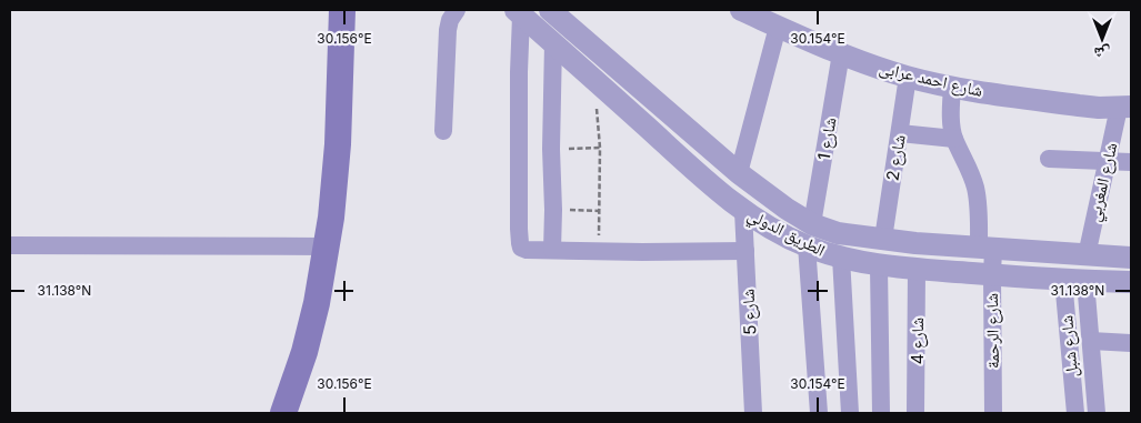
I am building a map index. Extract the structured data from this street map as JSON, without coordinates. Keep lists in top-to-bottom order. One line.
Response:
{"streets":{"street":["شارع احمد عرابى","شارع 1","شارع 2","شارع المغربي","الطريق الدولي","شارع 5","شارع الرحمة","شارع 4","شارع شبل"]},"crossings":[["شارع احمد عرابى","شارع 1"],["شارع احمد عرابى","شارع 2"],["شارع احمد عرابى","شارع المغربي"],["شارع احمد عرابى","شارع الرحمة"],["شارع 1","الطريق الدولي"],["شارع 2","الطريق الدولي"],["شارع المغربي","الطريق الدولي"],["الطريق الدولي","شارع 5"],["الطريق الدولي","شارع الرحمة"],["الطريق الدولي","شارع 4"],["الطريق الدولي","شارع شبل"]],"north":"bottom","coordinates":["30.156°E","30.154°E","31.138°N"]}
